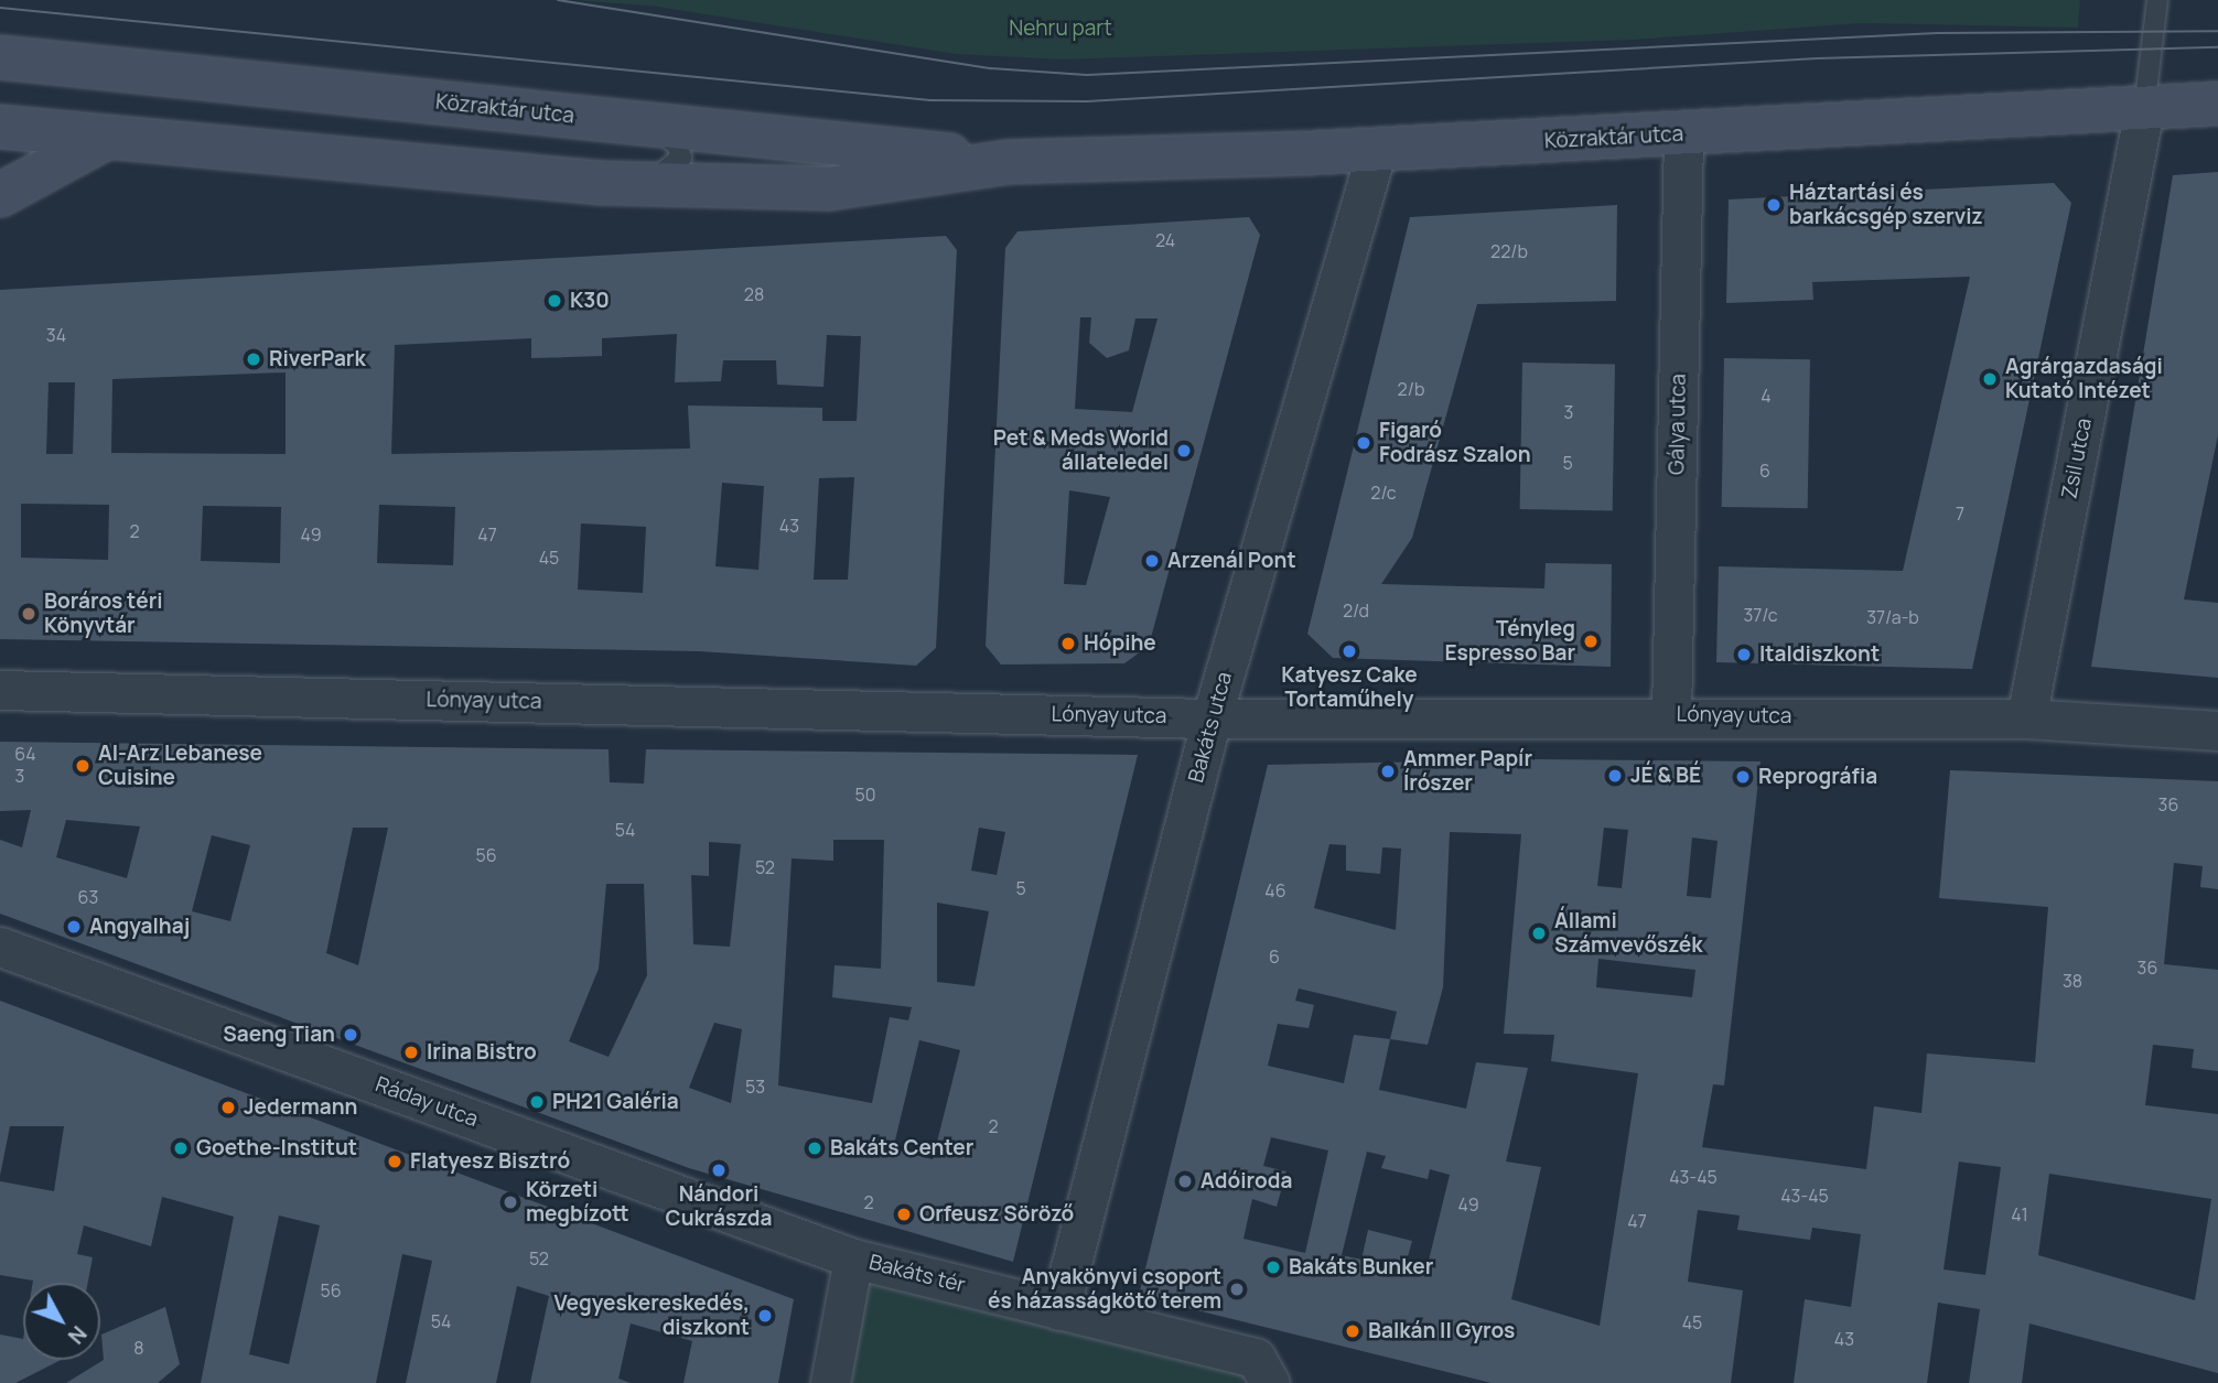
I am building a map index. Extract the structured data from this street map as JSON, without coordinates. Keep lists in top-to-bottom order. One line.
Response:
{"streets":{"main road":["Közraktár utca"],"street":["Gálya utca","Zsil utca","Lónyay utca","Bakáts utca","Ráday utca","Bakáts tér"]},"crossings":[["Közraktár utca","Gálya utca"],["Közraktár utca","Zsil utca"],["Közraktár utca","Bakáts utca"],["Gálya utca","Lónyay utca"],["Zsil utca","Lónyay utca"],["Lónyay utca","Bakáts utca"],["Bakáts utca","Bakáts tér"],["Ráday utca","Bakáts tér"]],"parks":["Nehru part"],"places":["Háztartási és barkácsgép szerviz","K30","RiverPark","Agrárgazdasági Kutató Intézet","Figaró Fodrász Szalon","Pet & Meds World állateledel","Arzenál Pont","Boráros téri Könyvtár","Tényleg Espresso Bar","Hópihe","Katyesz Cake Tortaműhely","Italdiszkont","Al-Arz Lebanese Cuisine","Ammer Papír Írószer","JÉ & BÉ","Reprográfia","Angyalhaj","Állami Számvevőszék","Saeng Tian","Irina Bistro","PH21 Galéria","Jedermann","Goethe-Institut","Bakáts Center","Flatyesz Bisztró","Nándori Cukrászda","Adóiroda","Körzeti megbízott","Orfeusz Söröző","Bakáts Bunker","Anyakönyvi csoport és házasságkötő terem","Vegyeskereskedés, diszkont","Balkán II Gyros"],"house_numbers":["24","22/b","28","34","2/b","4","3","5","6","2/c","7","43","2","49","47","45","2/d","37/c","37/a-b","64","3","50","36","54","56","52","5","46","63","6","36","38","53","2","43-45","43-45","2","49","41","47","52","56","54","45","43","8"],"north":"bottom right"}
